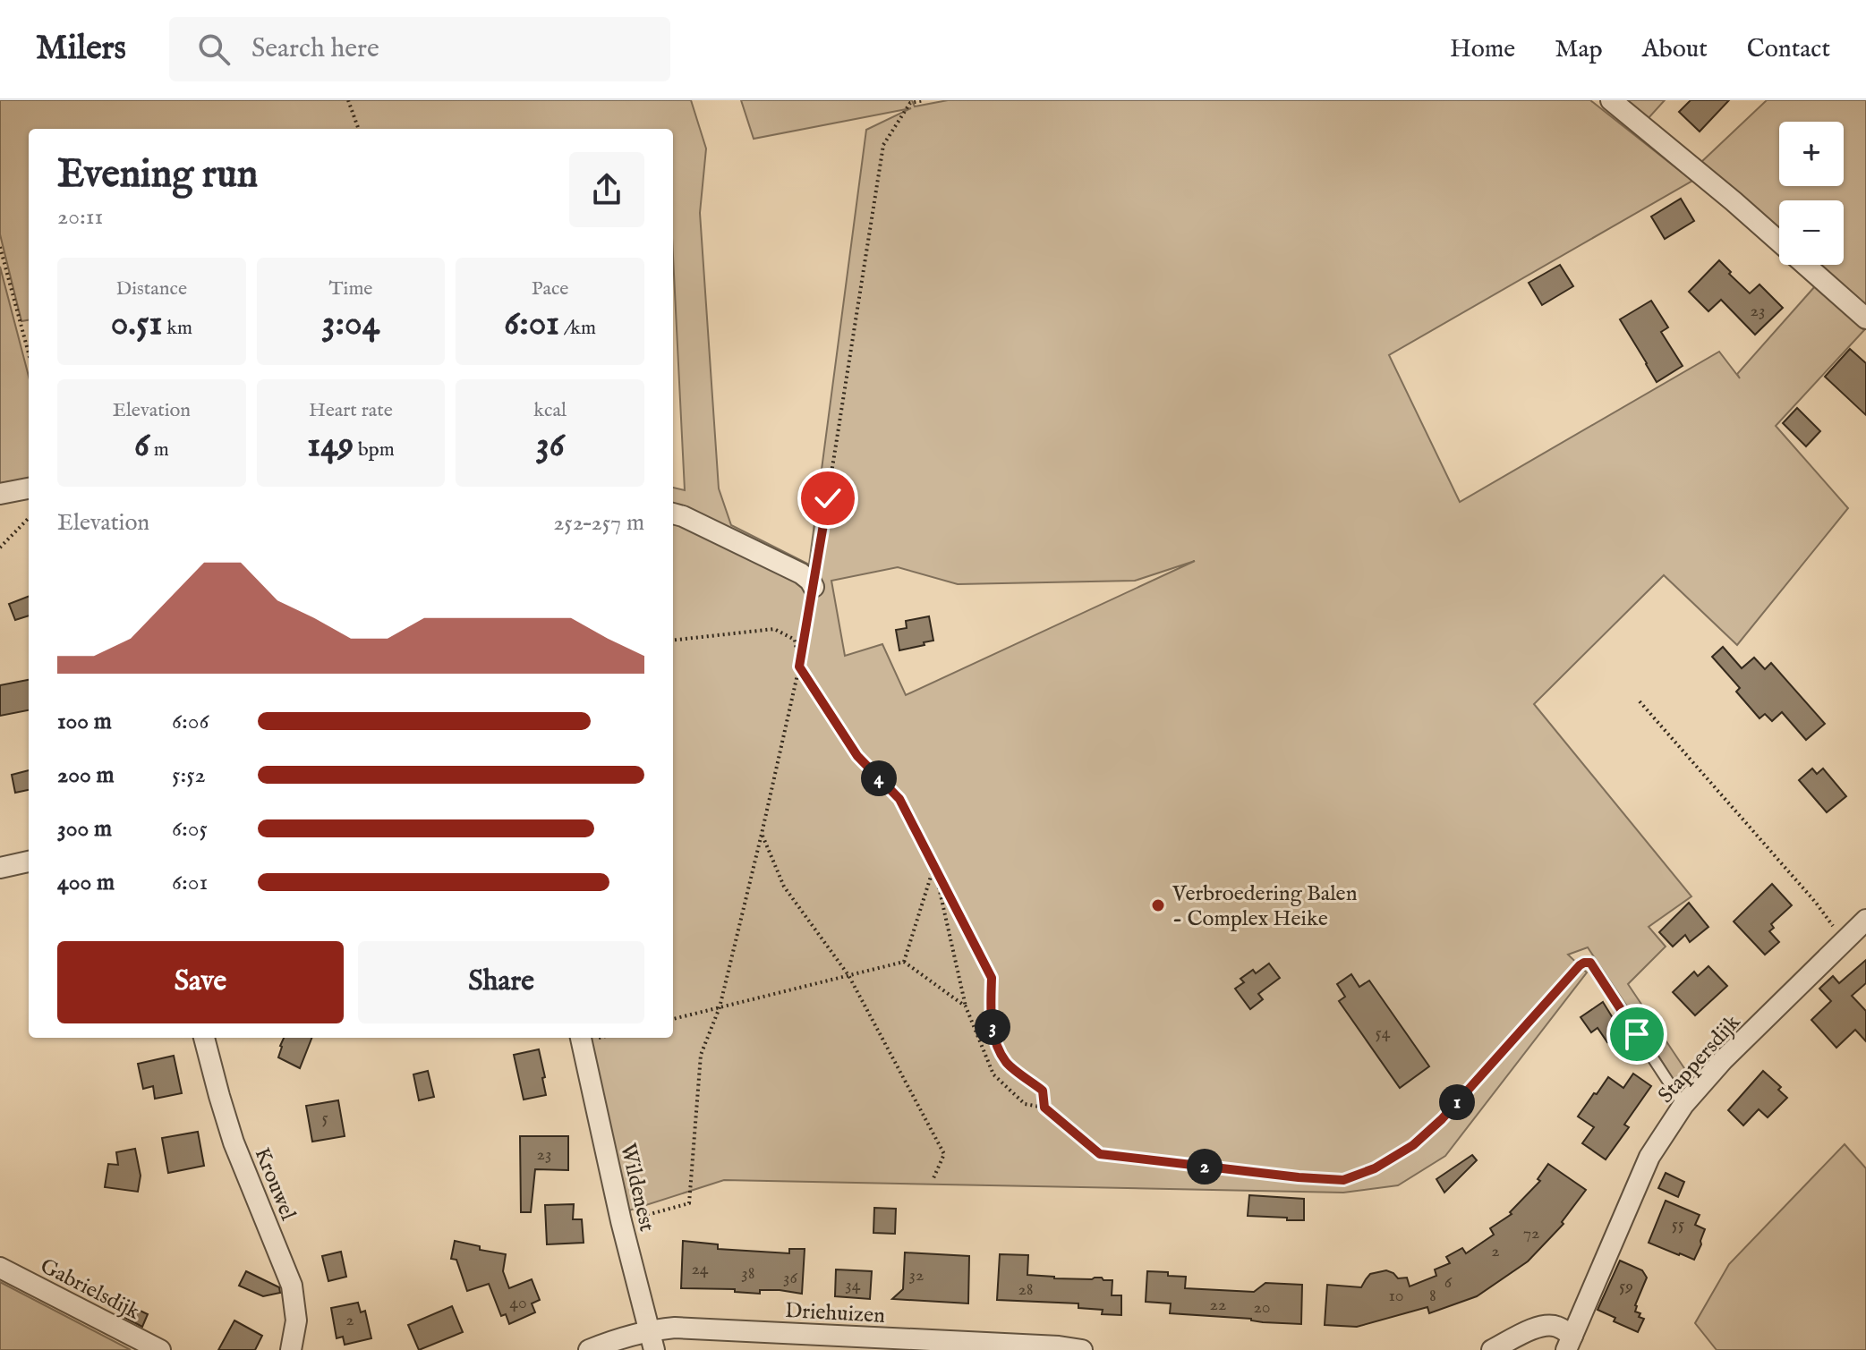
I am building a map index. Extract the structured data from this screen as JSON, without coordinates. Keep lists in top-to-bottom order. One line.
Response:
{"streets":{"street":["Stappersdijk","Krouwel","Wildenest","Gabrielsdijk","Driehuizen"]},"crossings":[["Wildenest","Driehuizen"]],"places":["Verbroedering Balen - Complex Heike"],"house_numbers":["23","54","5","23","55","72","2","24","38","32","36","6","34","59","28","10","8","40","22","20","2"],"page":{"header":"Milers","search":"Search here","nav":["Home","Map","About","Contact"],"map_buttons":["+","−"],"heading":["Evening run","20:11"],"stats":[["Distance","0.51 km"],["Time","3:04"],["Pace","6:01 /km"],["Elevation","6 m"],["Heart rate","149 bpm"],["kcal","36"]],"chart":["Elevation","252–257 m"],"list":[{"name":"100 m","note":"6:06"},{"name":"200 m","note":"5:52"},{"name":"300 m","note":"6:05"},{"name":"400 m","note":"6:01"}],"pins":["4","3","1","2"],"buttons":["Save","Share"]}}
